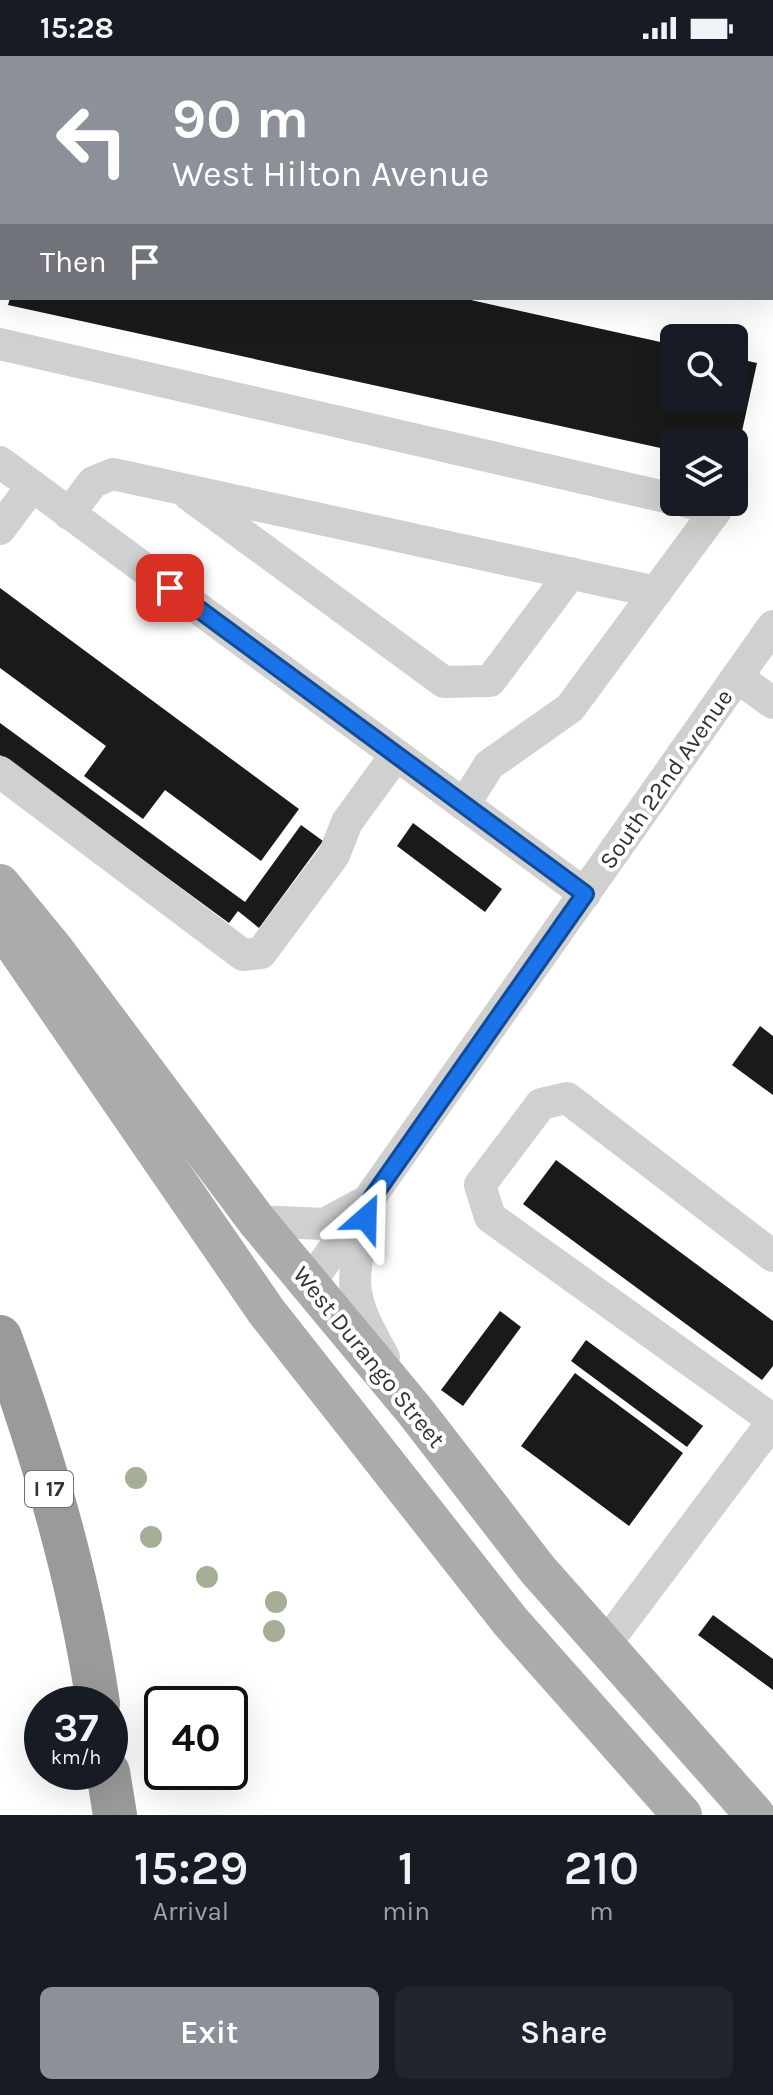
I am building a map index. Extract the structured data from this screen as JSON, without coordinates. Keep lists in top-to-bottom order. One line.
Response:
{"streets":{"highway":["I 17"],"main road":["West Durango Street"],"street":["South 22nd Avenue"]},"crossings":[["South 22nd Avenue","West Durango Street"]],"page":{"status":"15:28","turn":["90 m","West Hilton Avenue"],"then":"Then","speed":"37 km/h","limit":"40","eta":["15:29","Arrival","1","min","210","m"],"buttons":["Exit","Share"]}}
